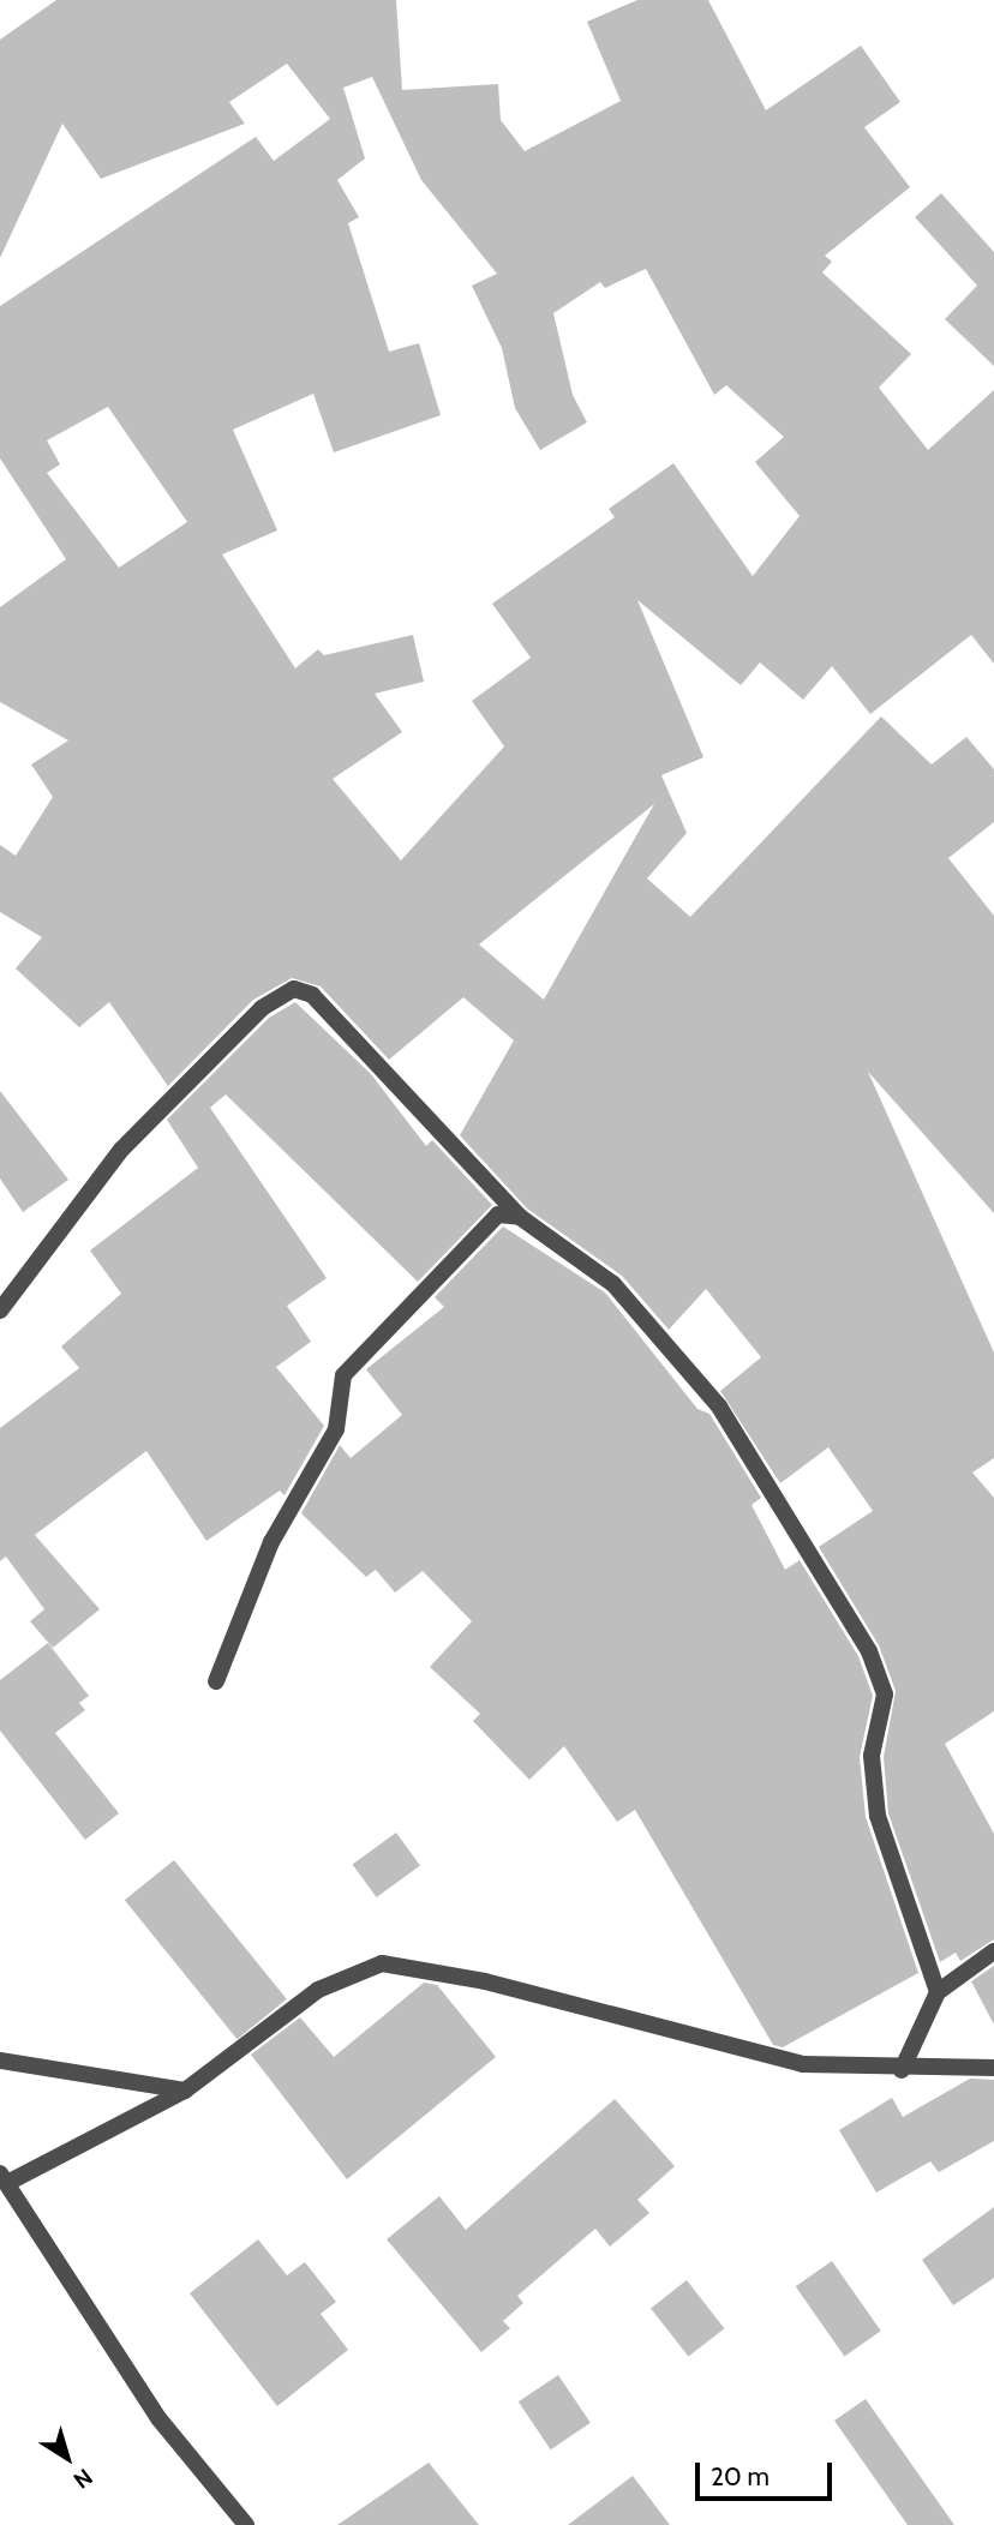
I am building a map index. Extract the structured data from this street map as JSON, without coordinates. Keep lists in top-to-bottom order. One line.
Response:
{"scale_bar":"20 m","north":"bottom right"}
